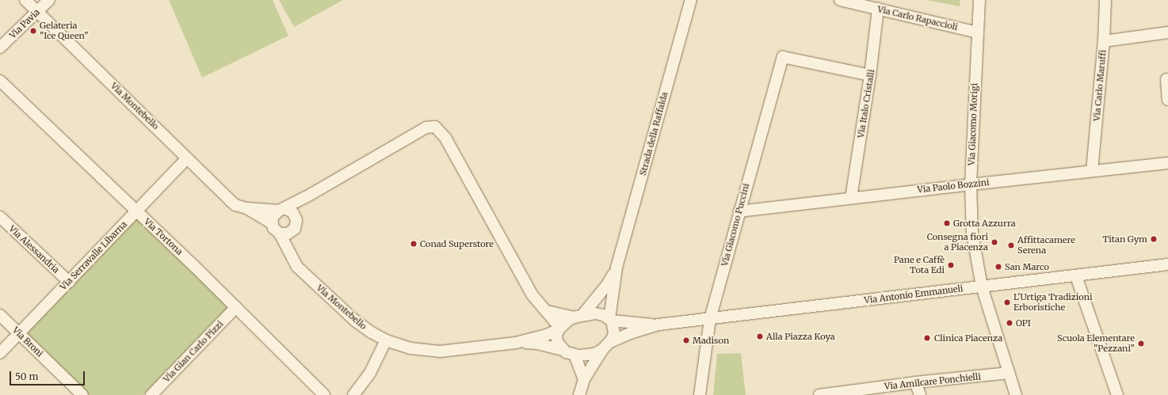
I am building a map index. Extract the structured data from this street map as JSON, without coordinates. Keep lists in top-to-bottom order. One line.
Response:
{"streets":{"street":["Via Carlo Rapaccioli","Via Pavia","Via Carlo Maruffi","Via Italo Cristalli","Via Montebello","Via Giacomo Morigi","Strada della Raffalda","Via Paolo Bozzini","Via Giacomo Puccini","Via Tortona","Via Alessandria","Via Serravalle Libarna","Via Antonio Emmanueli","Via Broni","Via Gian Carlo Pizzi","Via Amilcare Ponchielli"]},"crossings":[["Via Carlo Rapaccioli","Via Italo Cristalli"],["Via Carlo Rapaccioli","Via Giacomo Morigi"],["Via Pavia","Via Montebello"],["Via Carlo Maruffi","Via Paolo Bozzini"],["Via Italo Cristalli","Via Paolo Bozzini"],["Via Italo Cristalli","Via Giacomo Puccini"],["Via Montebello","Strada della Raffalda"],["Via Montebello","Via Serravalle Libarna"],["Via Montebello","Via Antonio Emmanueli"],["Via Giacomo Morigi","Via Paolo Bozzini"],["Via Giacomo Morigi","Via Antonio Emmanueli"],["Via Giacomo Morigi","Via Amilcare Ponchielli"],["Strada della Raffalda","Via Antonio Emmanueli"],["Via Paolo Bozzini","Via Giacomo Puccini"],["Via Giacomo Puccini","Via Antonio Emmanueli"],["Via Tortona","Via Serravalle Libarna"],["Via Tortona","Via Gian Carlo Pizzi"],["Via Alessandria","Via Serravalle Libarna"],["Via Serravalle Libarna","Via Broni"]],"places":["Gelateria \"Ice Queen\"","Grotta Azzurra","Titan Gym","Consegna fiori a Piacenza","Conad Superstore","Affittacamere Serena","Pane e Caffè Tota Edi","San Marco","L'Urtiga Tradizioni Erboristiche","OPI","Alla Piazza Koya","Clinica Piacenza","Madison","Scuola Elementare \"Pezzani\""],"scale_bar":"50 m"}
